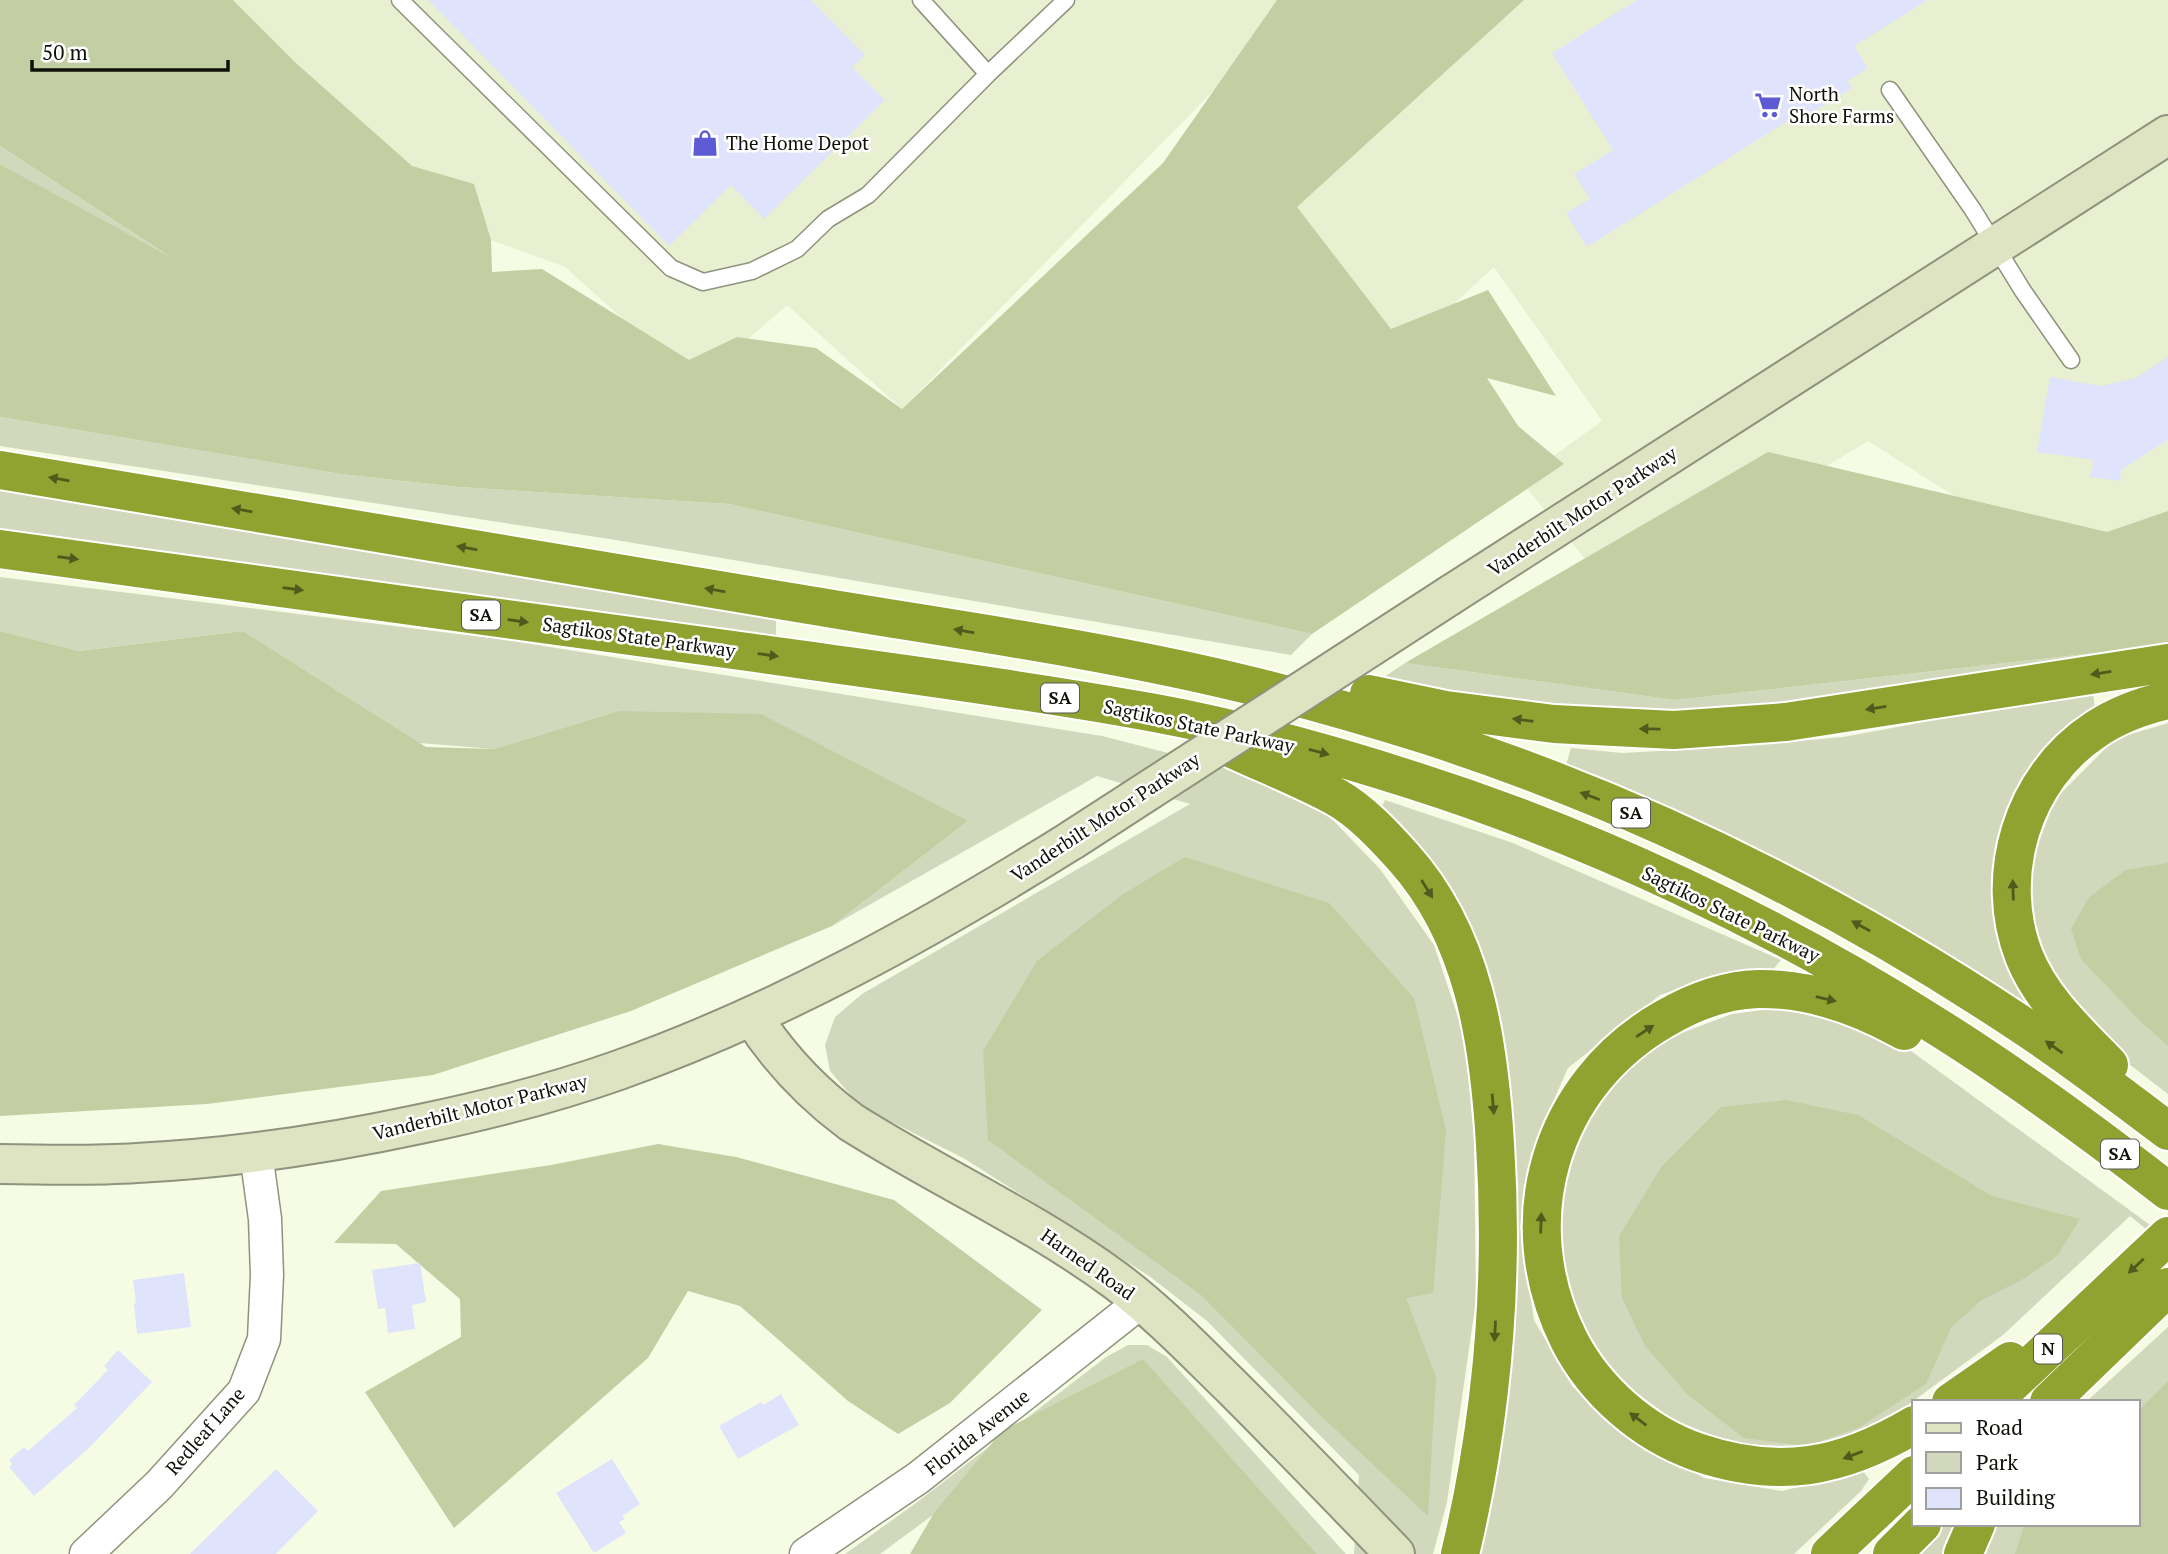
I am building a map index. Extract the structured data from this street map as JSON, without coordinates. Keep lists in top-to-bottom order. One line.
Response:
{"streets":{"highway":["SA","Sagtikos State Parkway","N"],"main road":["Vanderbilt Motor Parkway","Harned Road"],"street":["Redleaf Lane","Florida Avenue"]},"crossings":[["Vanderbilt Motor Parkway","Harned Road"],["Vanderbilt Motor Parkway","Redleaf Lane"],["Harned Road","Florida Avenue"]],"places":{"supermarket":["North Shore Farms"],"shop":["The Home Depot"]},"legend":["Road","Park","Building"],"scale_bar":"50 m"}
